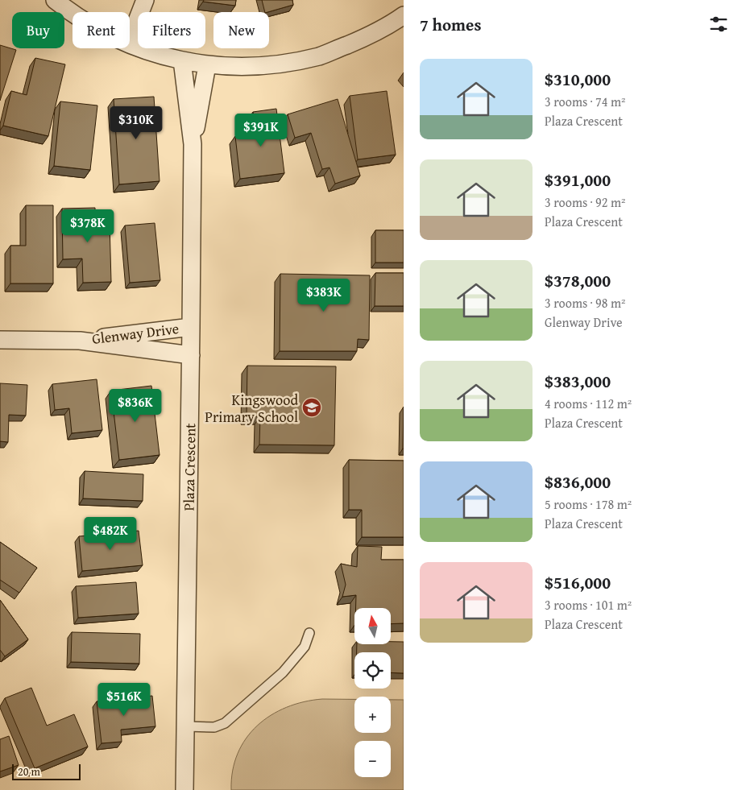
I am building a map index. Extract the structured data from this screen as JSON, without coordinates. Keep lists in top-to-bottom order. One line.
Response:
{"streets":{"street":["Glenway Drive","Plaza Crescent"]},"crossings":[["Glenway Drive","Plaza Crescent"]],"places":{"school or university":["Kingswood Primary School"]},"scale_bar":"20 m","north":"top","page":{"heading":"7 homes","chip":["Buy","Rent","Filters","New"],"list":[{"name":"$310,000","note":"3 rooms · 74 m² · Plaza Crescent"},{"name":"$391,000","note":"3 rooms · 92 m² · Plaza Crescent"},{"name":"$378,000","note":"3 rooms · 98 m² · Glenway Drive"},{"name":"$383,000","note":"4 rooms · 112 m² · Plaza Crescent"},{"name":"$836,000","note":"5 rooms · 178 m² · Plaza Crescent"},{"name":"$516,000","note":"3 rooms · 101 m² · Plaza Crescent"}],"price":["$310K","$391K","$378K","$383K","$836K","$482K","$516K"],"map_buttons":["+","−"],"scale":"20 m"}}
